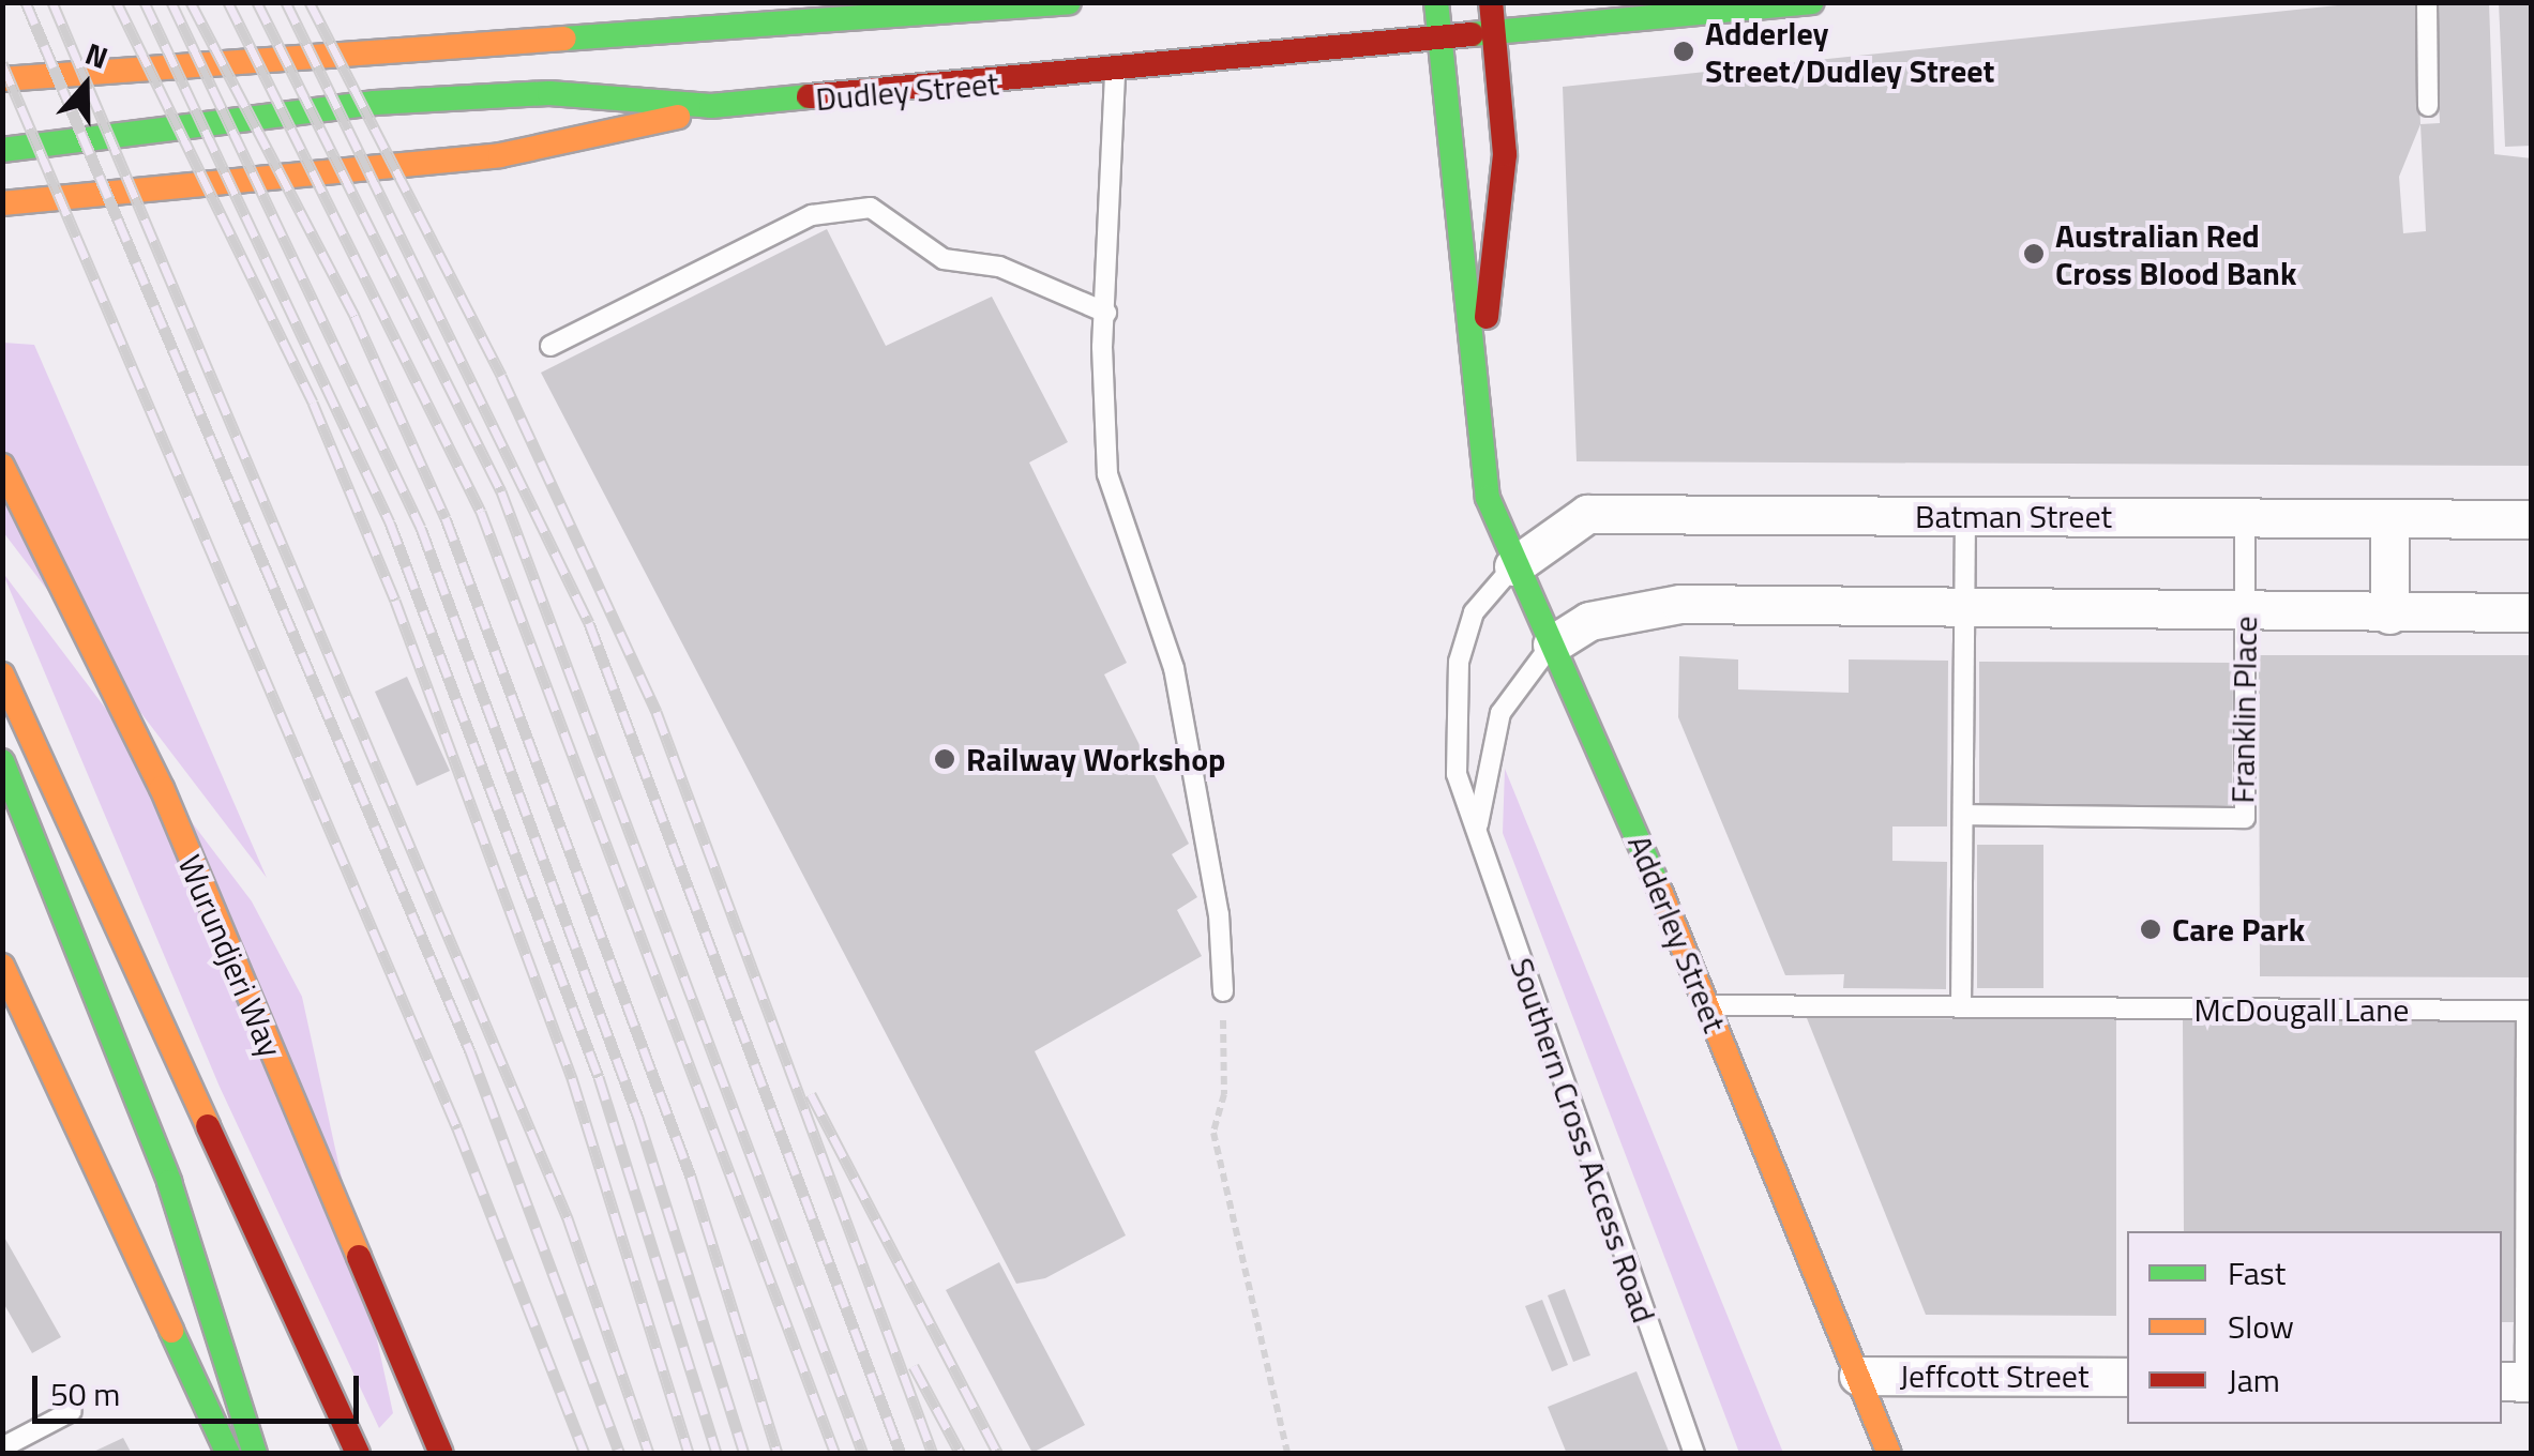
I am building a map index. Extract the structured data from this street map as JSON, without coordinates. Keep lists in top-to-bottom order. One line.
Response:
{"streets":{"main road":["Dudley Street","Adderley Street","Wurundjeri Way"],"street":["Batman Street","Jeffcott Street"],"lane":["Franklin Place","McDougall Lane","Southern Cross Access Road"]},"crossings":[["Dudley Street","Adderley Street"],["Batman Street","Franklin Place"],["Batman Street","Adderley Street"],["Batman Street","Southern Cross Access Road"],["Adderley Street","McDougall Lane"],["Adderley Street","Southern Cross Access Road"],["Adderley Street","Jeffcott Street"]],"places":["Adderley Street/Dudley Street","Australian Red Cross Blood Bank","Railway Workshop","Care Park"],"legend":["Fast","Slow","Jam"],"scale_bar":"50 m","north":"top"}
